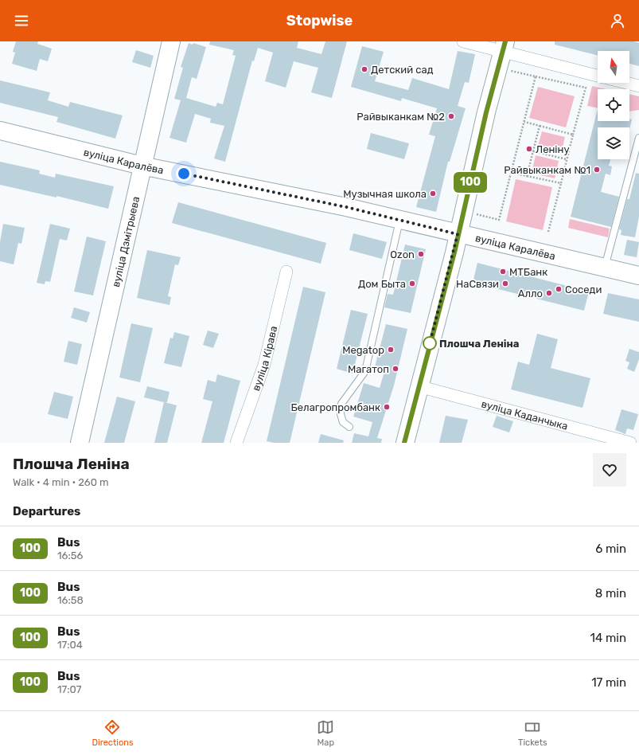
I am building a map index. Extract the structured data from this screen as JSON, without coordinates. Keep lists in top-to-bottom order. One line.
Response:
{"streets":{"street":["вуліца Каралёва","вуліца Дзмітрыева","вуліца Кірава","вуліца Каданчыка"]},"crossings":[["вуліца Каралёва","вуліца Дзмітрыева"]],"places":["Детский сад","Райвыканкам №2","Леніну","Райвыканкам №1","Музычная школа","Ozon","МТБанк","Дом Быта","НаСвязи","Соседи","Алло","Плошча Леніна","Megatop","Магатоп","Белагропромбанк"],"lines":["bus line 100"],"north":"top","page":{"header":"Stopwise","on_map":"100","heading":[["Плошча Леніна","Walk · 4 min · 260 m"],"Departures"],"list":[{"mark":"100","name":"Bus","note":"16:56","value":"6 min"},{"mark":"100","name":"Bus","note":"16:58","value":"8 min"},{"mark":"100","name":"Bus","note":"17:04","value":"14 min"},{"mark":"100","name":"Bus","note":"17:07","value":"17 min"}],"tabs":["Directions","Map","Tickets"]}}
